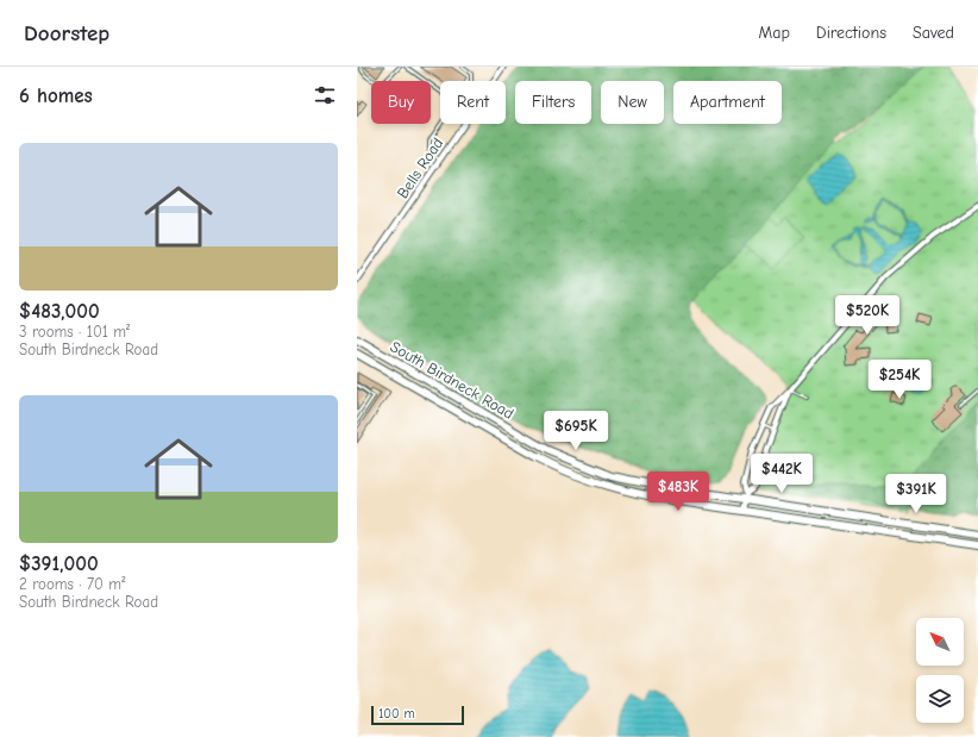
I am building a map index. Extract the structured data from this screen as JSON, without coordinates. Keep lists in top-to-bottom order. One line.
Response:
{"streets":{"main road":["South Birdneck Road"],"street":["Bells Road"]},"scale_bar":"100 m","north":"top left","page":{"header":"Doorstep","nav":["Map","Directions","Saved"],"heading":"6 homes","chip":["Buy","Rent","Filters","New","Apartment"],"list":[{"name":"$483,000","note":"3 rooms · 101 m² · South Birdneck Road"},{"name":"$391,000","note":"2 rooms · 70 m² · South Birdneck Road"}],"price":["$520K","$254K","$695K","$442K","$483K","$391K"],"scale":"100 m"}}
